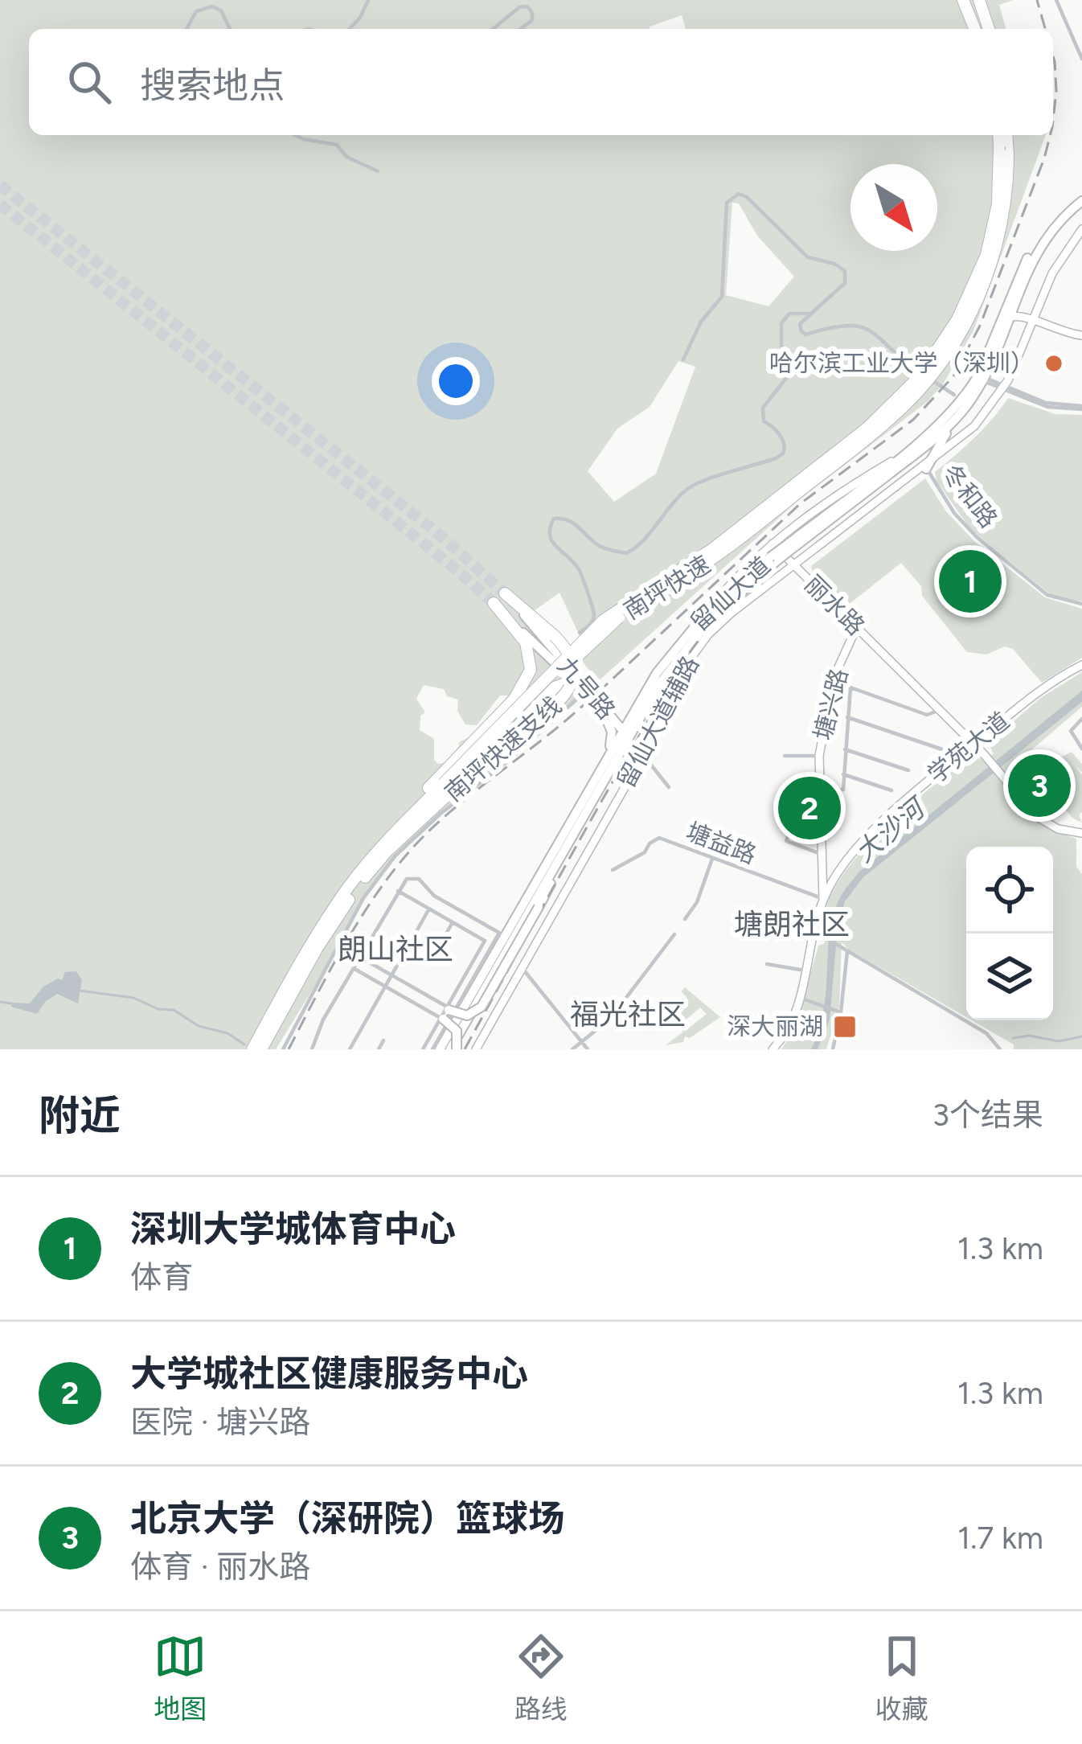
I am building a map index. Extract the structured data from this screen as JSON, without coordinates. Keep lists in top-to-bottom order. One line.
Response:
{"streets":{"highway":["南坪快速","南坪快速支线"],"main road":["留仙大道","丽水路","九号路","塘兴路","留仙大道辅路","学苑大道"],"street":["冬和路","塘益路"]},"crossings":[["冬和路","留仙大道辅路"],["南坪快速","南坪快速支线"],["留仙大道","九号路"],["丽水路","塘兴路"],["丽水路","留仙大道辅路"],["丽水路","学苑大道"],["九号路","南坪快速支线"],["塘兴路","学苑大道"],["塘兴路","塘益路"],["学苑大道","塘益路"]],"districts":["塘朗社区","朗山社区","福光社区"],"water":["大沙河"],"places":{"other":["哈尔滨工业大学（深圳）"],"transit":["深大丽湖"]},"north":"bottom right","page":{"search":"搜索地点","pins":["1","3","2"],"heading":["附近","3个结果"],"list":[{"mark":"1","name":"深圳大学城体育中心","note":"体育","value":"1.3 km"},{"mark":"2","name":"大学城社区健康服务中心","note":"医院 · 塘兴路","value":"1.3 km"},{"mark":"3","name":"北京大学（深研院）篮球场","note":"体育 · 丽水路","value":"1.7 km"}],"nav":["地图","路线","收藏"]}}
